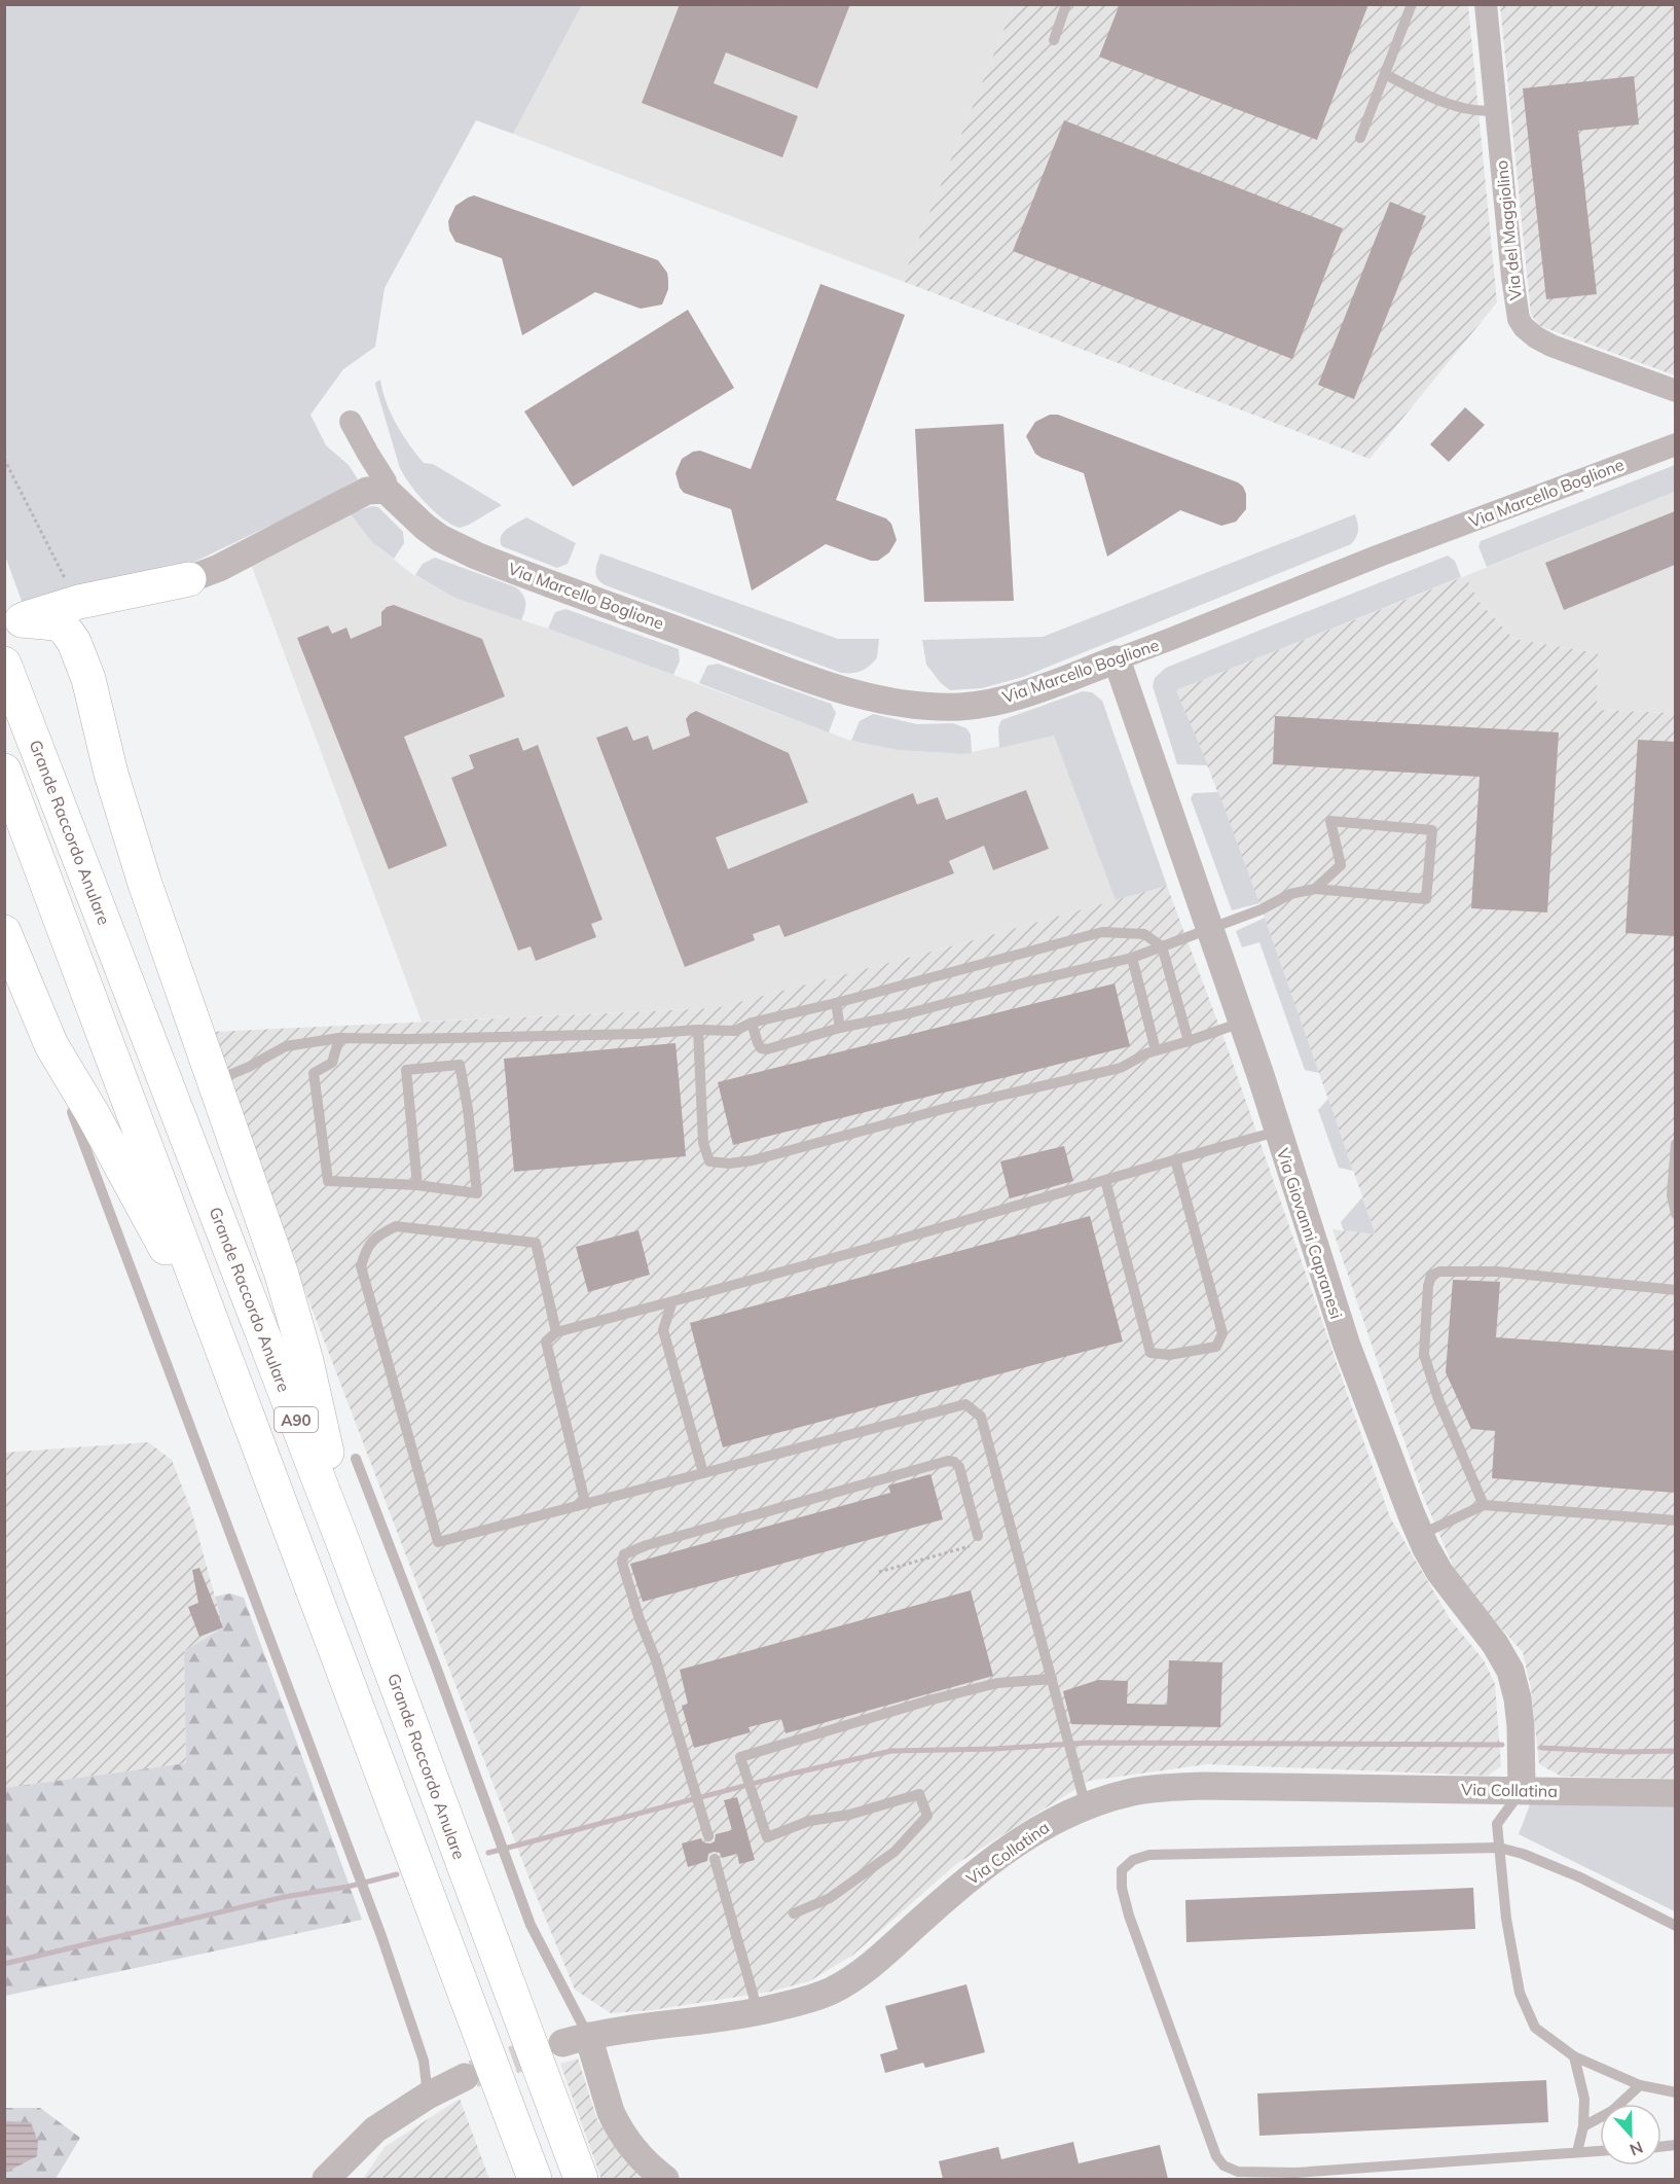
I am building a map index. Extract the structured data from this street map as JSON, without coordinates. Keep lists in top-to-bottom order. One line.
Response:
{"streets":{"highway":["Grande Raccordo Anulare","A90"],"street":["Via del Maggiolino","Via Marcello Boglione","Via Giovanni Capranesi","Via Collatina"]},"crossings":[["Via Marcello Boglione","Via Giovanni Capranesi"],["Via Giovanni Capranesi","Via Collatina"]],"north":"bottom"}
